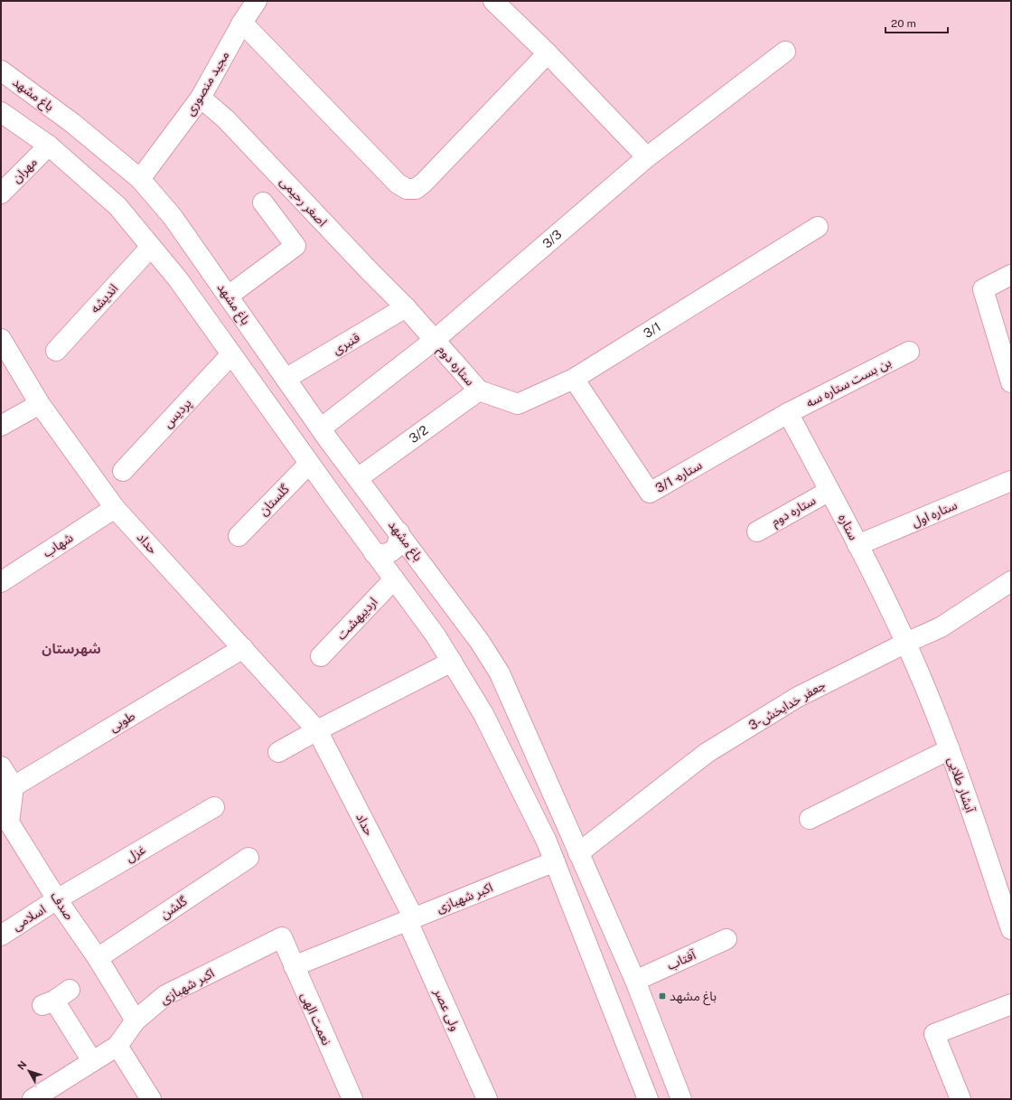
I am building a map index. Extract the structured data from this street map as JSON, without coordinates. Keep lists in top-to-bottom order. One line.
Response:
{"streets":{"street":["مجید منصوری","باغ مشهد","مهران","اصغر رحیمی","3/3","اندیشه","3/1","قنبری","ستاره دوم","بن بست ستاره سه","پردیس","3/2","ستاره- 3/1","گلستان","ستاره اول","ستاره","حداد","شهاب","اردیبهشت","جعفر خدابخش-3","طوبی","آبشار طلایی","غزل","اکبر شهبازی","صدف","گلشن","اسلامی","آفتاب","ولی عصر","نعمت الهی"]},"crossings":[["مجید منصوری","باغ مشهد"],["مجید منصوری","اصغر رحیمی"],["باغ مشهد","3/3"],["باغ مشهد","قنبری"],["باغ مشهد","3/2"],["باغ مشهد","جعفر خدابخش-3"],["باغ مشهد","آفتاب"],["اصغر رحیمی","3/3"],["اصغر رحیمی","قنبری"],["اصغر رحیمی","ستاره دوم"],["3/3","ستاره دوم"],["3/1","ستاره دوم"],["3/1","3/2"],["3/1","ستاره- 3/1"],["ستاره دوم","3/2"],["ستاره دوم","ستاره"],["بن بست ستاره سه","ستاره- 3/1"],["بن بست ستاره سه","ستاره"],["ستاره- 3/1","ستاره"],["ستاره اول","ستاره"],["ستاره","جعفر خدابخش-3"],["ستاره","آبشار طلایی"],["حداد","شهاب"],["حداد","طوبی"],["حداد","اکبر شهبازی"],["حداد","ولی عصر"],["جعفر خدابخش-3","آبشار طلایی"],["طوبی","صدف"],["غزل","صدف"],["غزل","اسلامی"],["اکبر شهبازی","صدف"],["اکبر شهبازی","ولی عصر"],["اکبر شهبازی","نعمت الهی"],["صدف","گلشن"],["صدف","اسلامی"]],"districts":["شهرستان"],"places":{"transit":["باغ مشهد"]},"scale_bar":"20 m","north":"top left"}
